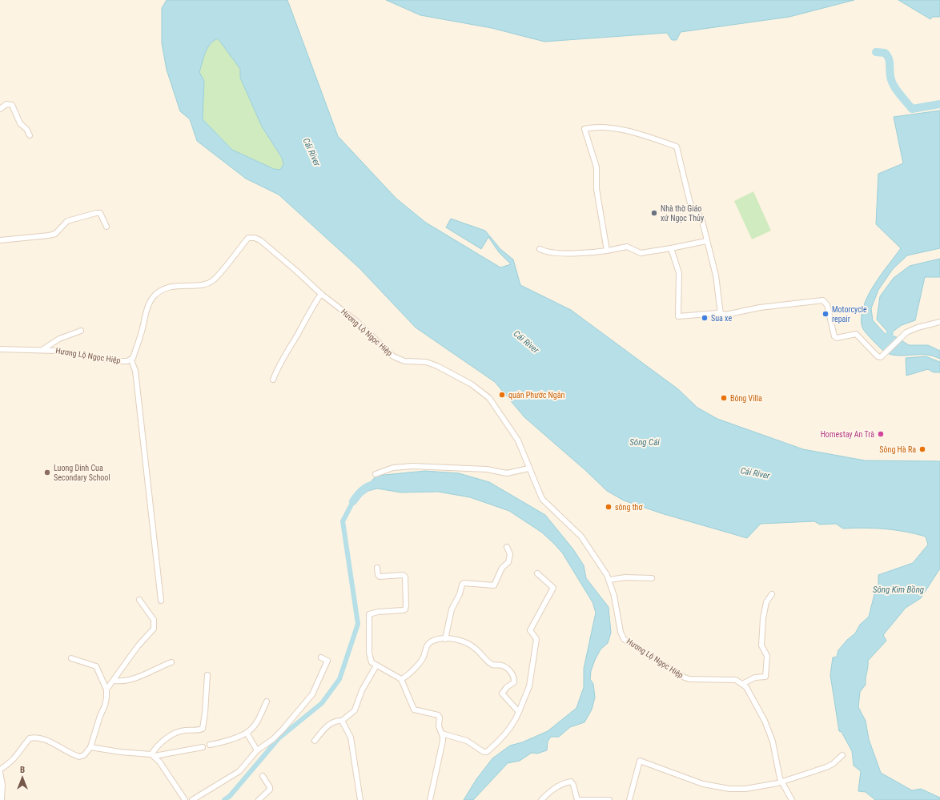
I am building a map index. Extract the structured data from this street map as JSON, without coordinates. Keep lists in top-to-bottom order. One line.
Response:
{"streets":{"street":["Hương Lộ Ngọc Hiệp"]},"water":["Cái River","Sông Cái","Sông Kim Bồng"],"places":["Nhà thờ Giáo xứ Ngọc Thủy","Motorcycle repair","Sua xe","quán Phước Ngân","Bông Villa","Homestay An Trà","Sông Hà Ra","Luong Dinh Cua Secondary School","sông thơ"],"north":"top"}
